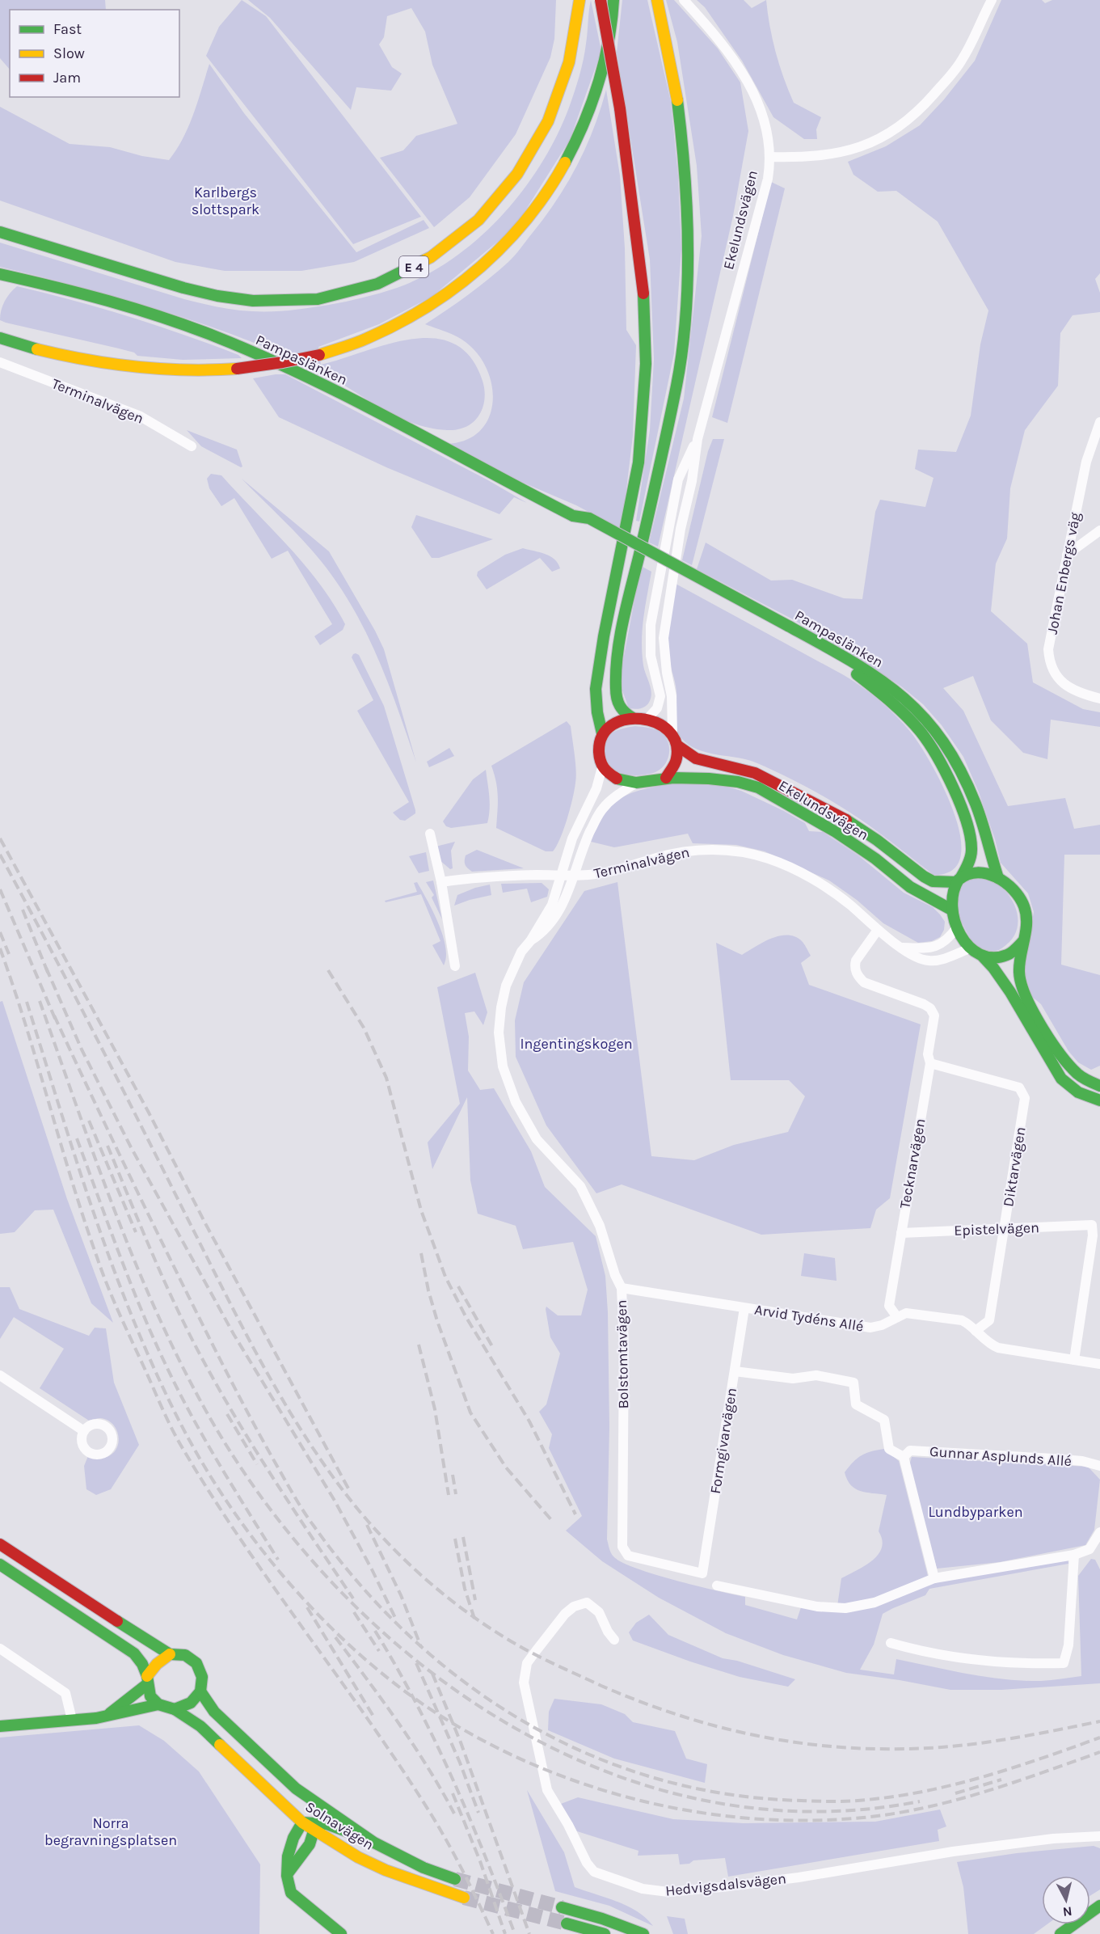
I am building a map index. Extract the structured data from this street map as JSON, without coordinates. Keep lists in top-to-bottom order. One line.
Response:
{"streets":{"main road":["Ekelundsvägen","E 4","Pampaslänken","Solnavägen"],"street":["Terminalvägen","Johan Enbergs väg","Tecknarvägen","Diktarvägen","Epistelvägen","Arvid Tydéns Allé","Bolstomtavägen","Formgivarvägen","Gunnar Asplunds Allé","Hedvigsdalsvägen"]},"crossings":[["Ekelundsvägen","Pampaslänken"],["Ekelundsvägen","Terminalvägen"],["Ekelundsvägen","Bolstomtavägen"],["Pampaslänken","Terminalvägen"],["Terminalvägen","Tecknarvägen"],["Terminalvägen","Bolstomtavägen"],["Tecknarvägen","Diktarvägen"],["Tecknarvägen","Epistelvägen"],["Tecknarvägen","Arvid Tydéns Allé"],["Diktarvägen","Epistelvägen"],["Diktarvägen","Arvid Tydéns Allé"],["Epistelvägen","Arvid Tydéns Allé"],["Arvid Tydéns Allé","Bolstomtavägen"],["Arvid Tydéns Allé","Formgivarvägen"],["Bolstomtavägen","Formgivarvägen"]],"parks":["Karlbergs slottspark","Ingentingskogen","Lundbyparken","Norra begravningsplatsen"],"legend":["Fast","Slow","Jam"],"north":"bottom"}
